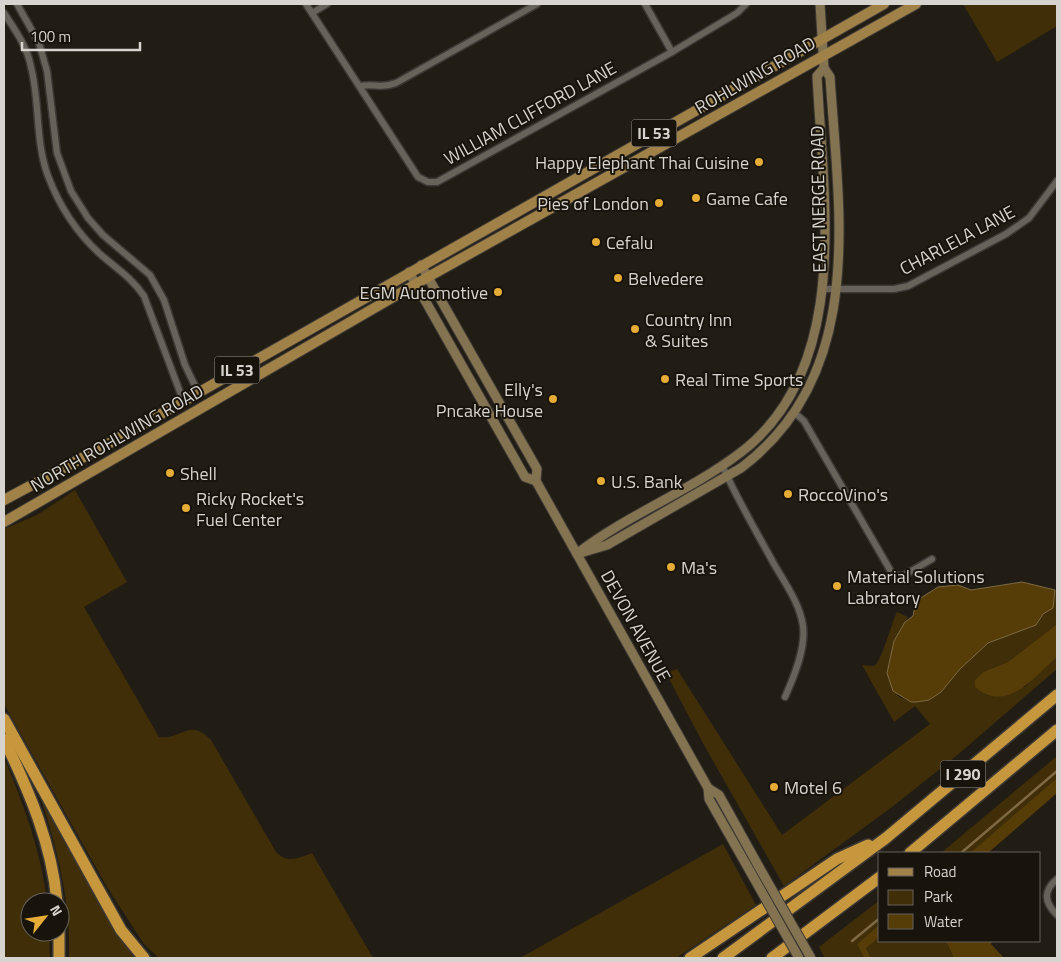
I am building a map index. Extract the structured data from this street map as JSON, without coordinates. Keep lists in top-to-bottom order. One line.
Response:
{"streets":{"highway":["I 290"],"main road":["ROHLWING ROAD","IL 53","EAST NERGE ROAD","NORTH ROHLWING ROAD","DEVON AVENUE"],"street":["WILLIAM CLIFFORD LANE","CHARLELA LANE"]},"crossings":[["ROHLWING ROAD","EAST NERGE ROAD"],["ROHLWING ROAD","NORTH ROHLWING ROAD"],["ROHLWING ROAD","DEVON AVENUE"],["EAST NERGE ROAD","CHARLELA LANE"],["EAST NERGE ROAD","DEVON AVENUE"],["NORTH ROHLWING ROAD","DEVON AVENUE"]],"places":["Happy Elephant Thai Cuisine","Game Cafe","Pies of London","Cefalu","Belvedere","EGM Automotive","Country Inn & Suites","Real Time Sports","Elly's Pncake House","Shell","U.S. Bank","RoccoVino's","Ricky Rocket's Fuel Center","Ma's","Material Solutions Labratory","Motel 6"],"legend":["Road","Park","Water"],"scale_bar":"100 m","north":"top right"}
